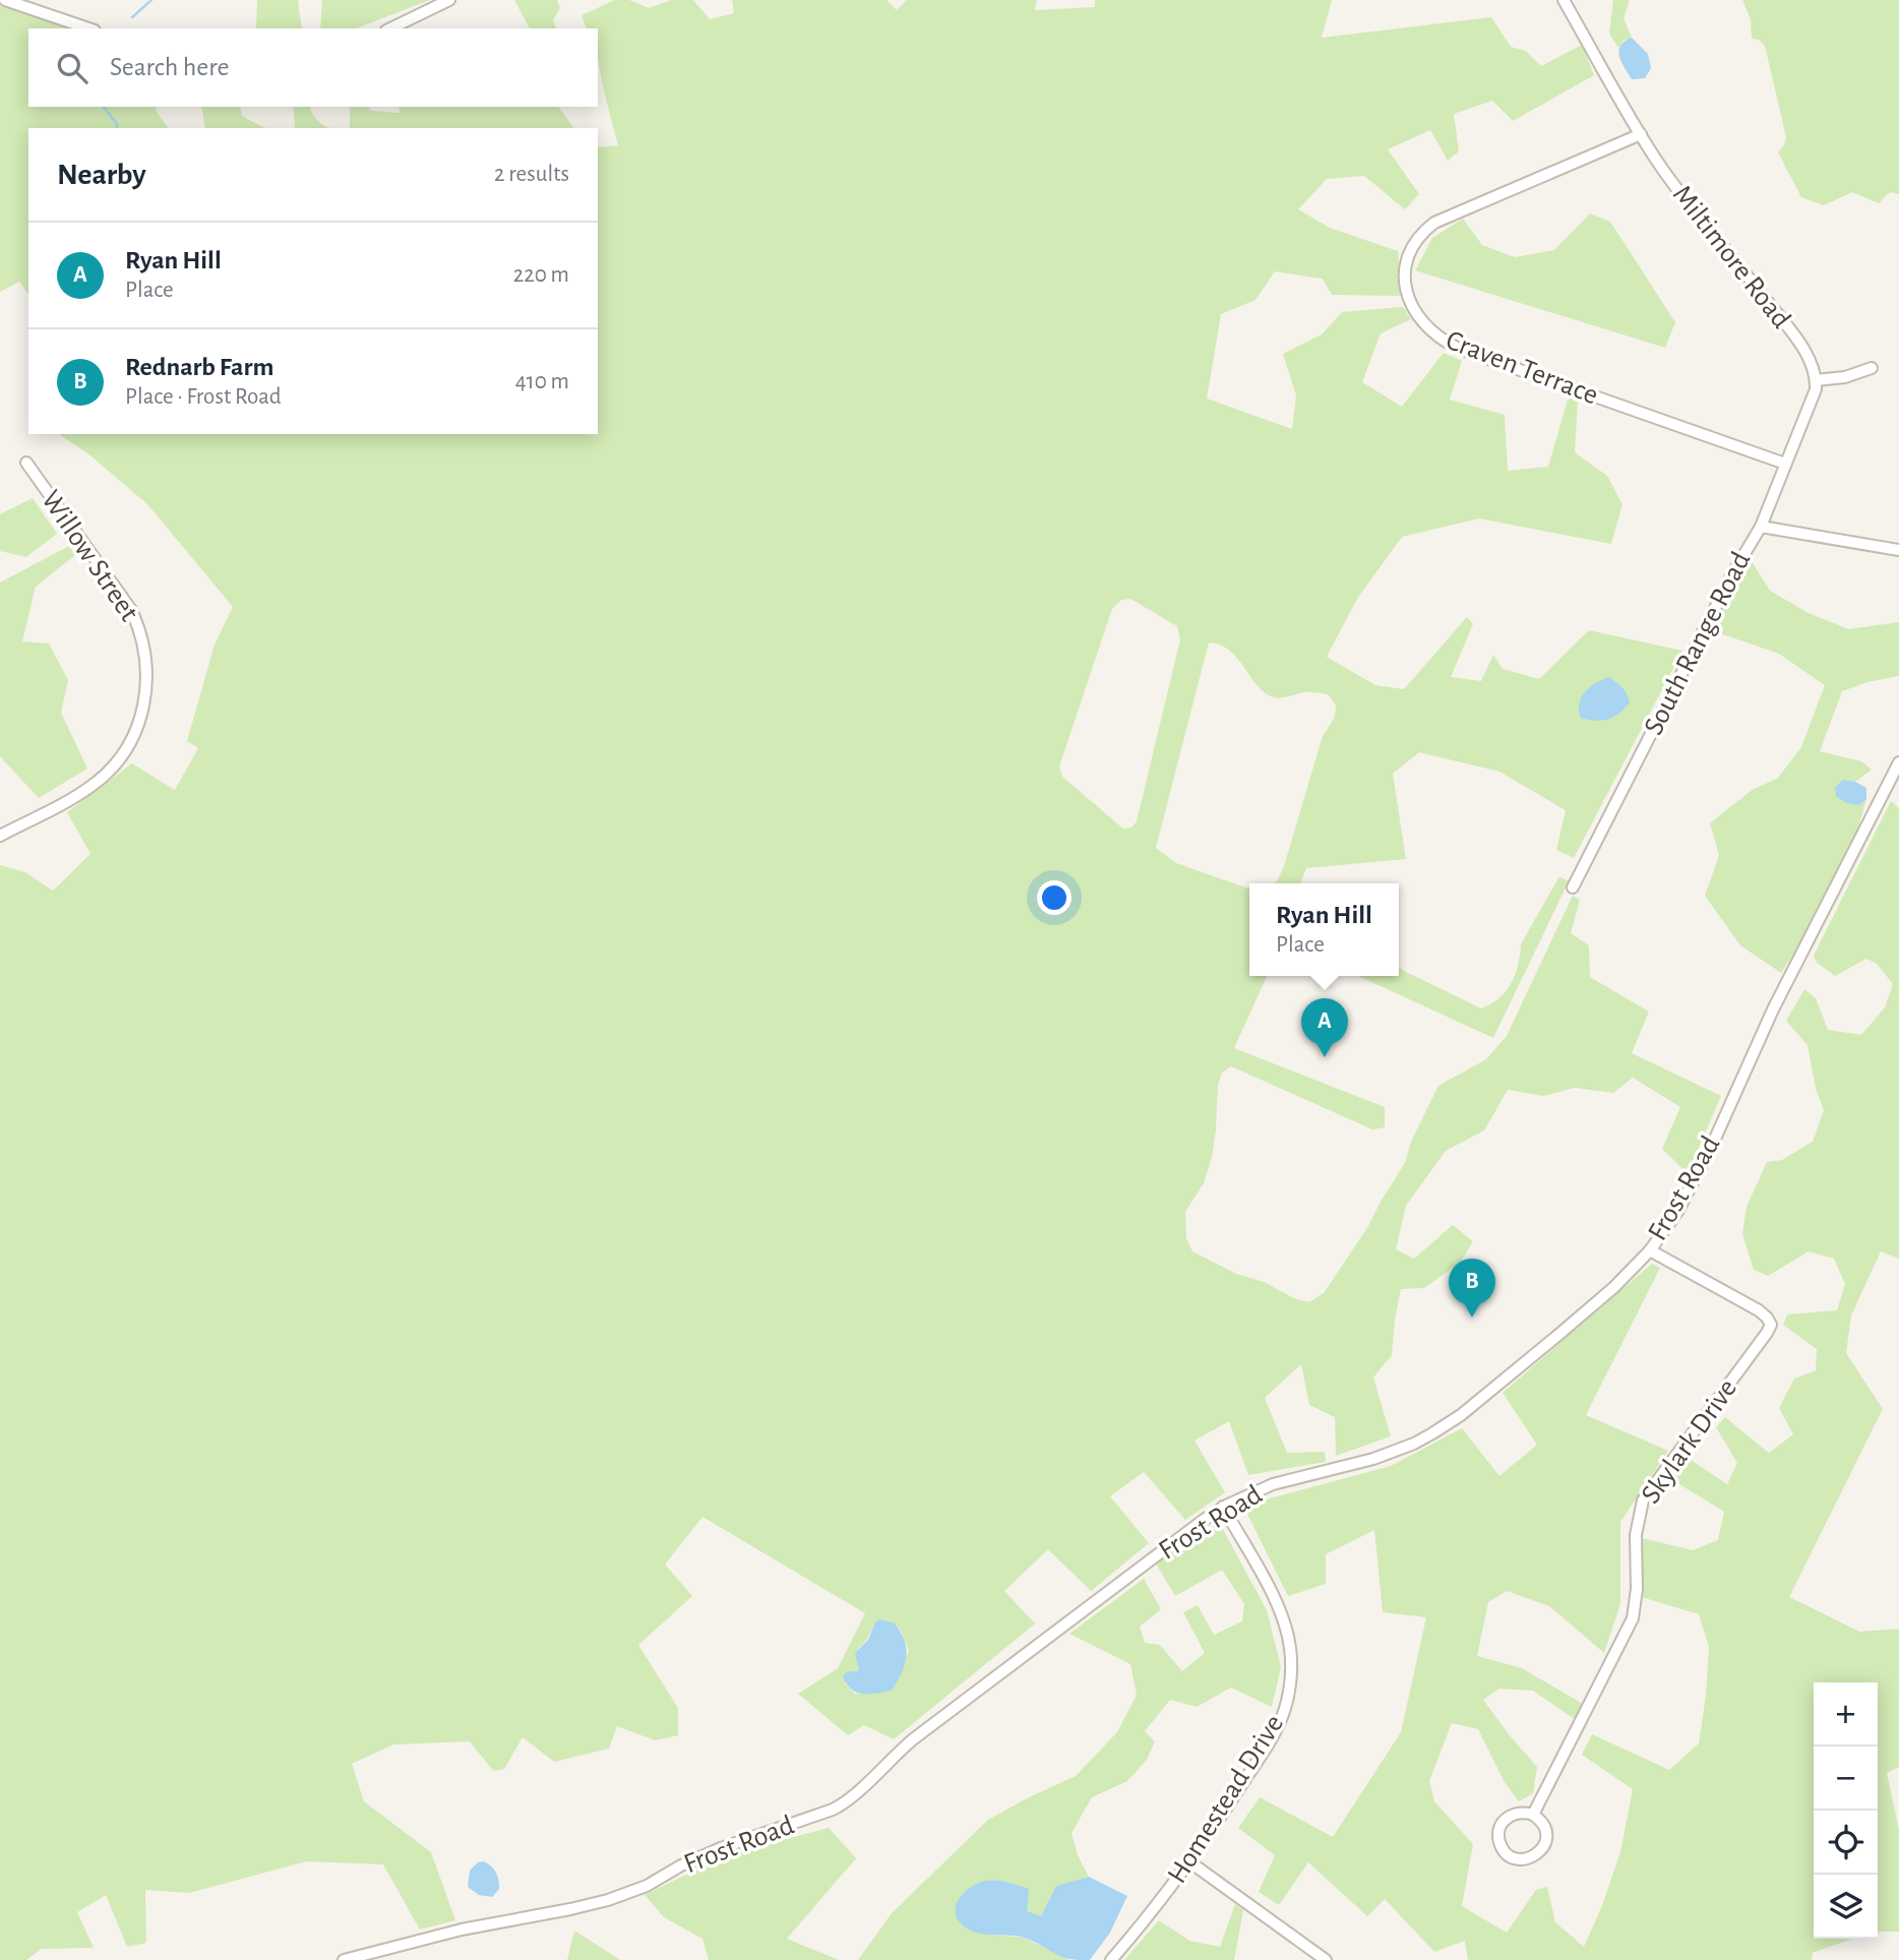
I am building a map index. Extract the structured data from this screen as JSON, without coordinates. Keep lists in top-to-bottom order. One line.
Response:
{"streets":{"street":["Miltimore Road","Craven Terrace","Willow Street","South Range Road","Frost Road","Skylark Drive","Homestead Drive"]},"crossings":[["Miltimore Road","Craven Terrace"],["Frost Road","Skylark Drive"],["Frost Road","Homestead Drive"]],"page":{"search":"Search here","heading":["Nearby","2 results"],"list":[{"mark":"A","name":"Ryan Hill","note":"Place","value":"220 m"},{"mark":"B","name":"Rednarb Farm","note":"Place · Frost Road","value":"410 m"}],"popup":["Ryan Hill","Place"],"pins":["A","B"],"map_buttons":["+","−"]}}
